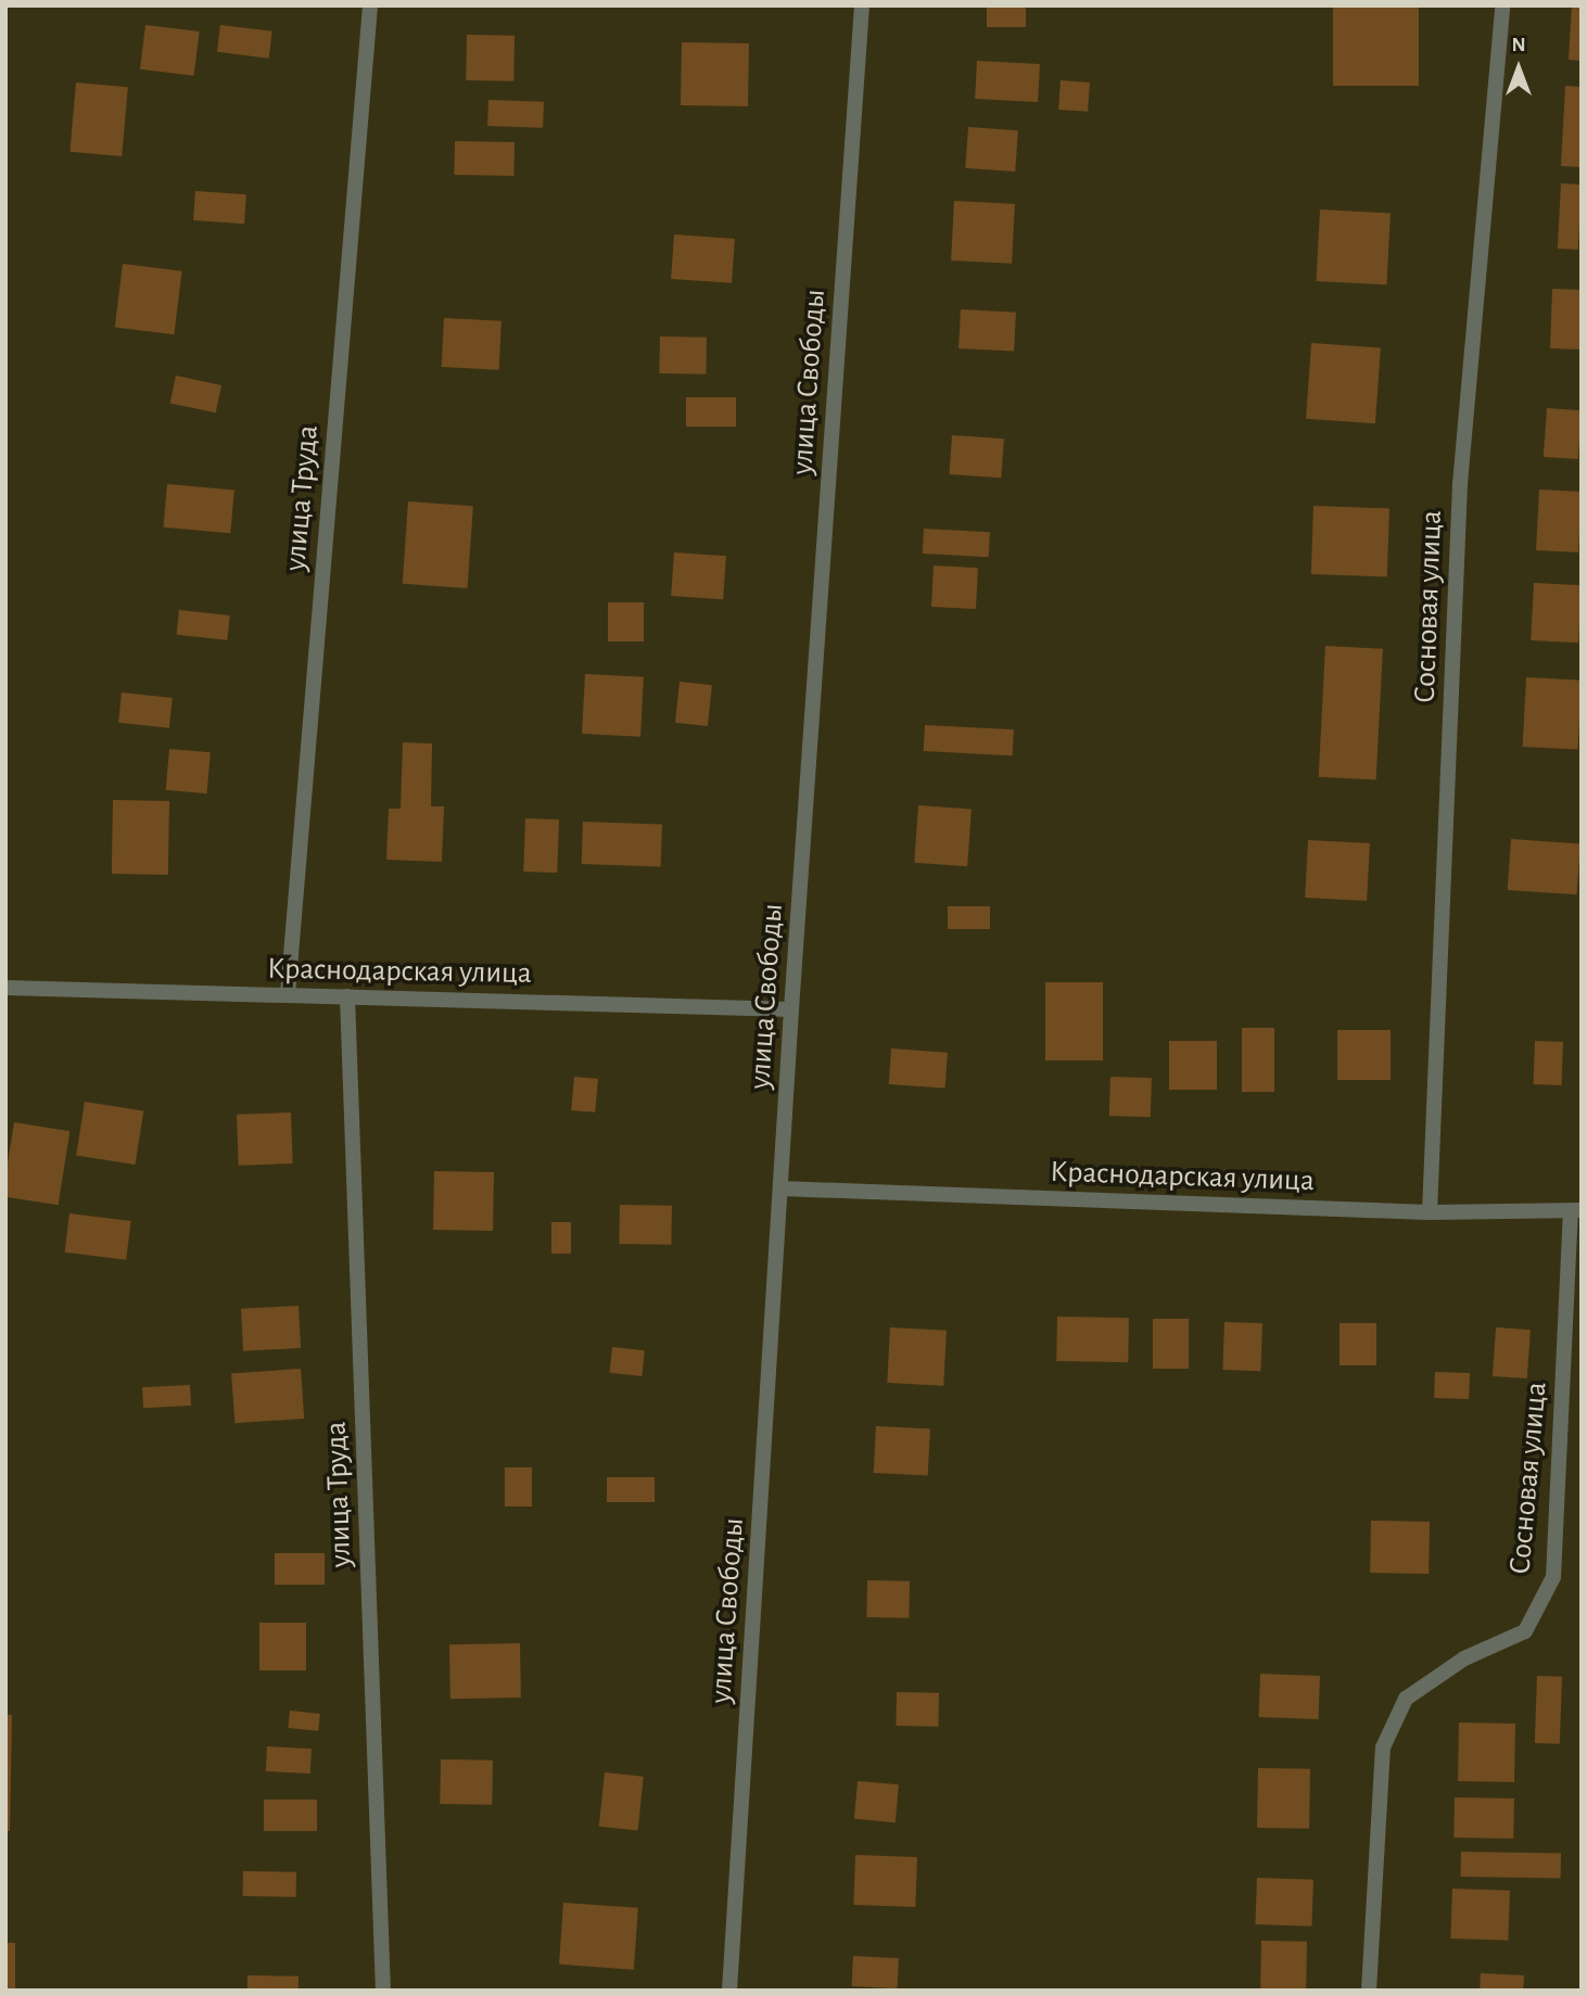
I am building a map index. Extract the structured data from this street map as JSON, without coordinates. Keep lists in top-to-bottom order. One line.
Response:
{"streets":{"street":["улица Свободы","улица Труда","Сосновая улица","Краснодарская улица"]},"crossings":[["улица Свободы","Краснодарская улица"],["улица Труда","Краснодарская улица"],["Сосновая улица","Краснодарская улица"]],"north":"top"}
